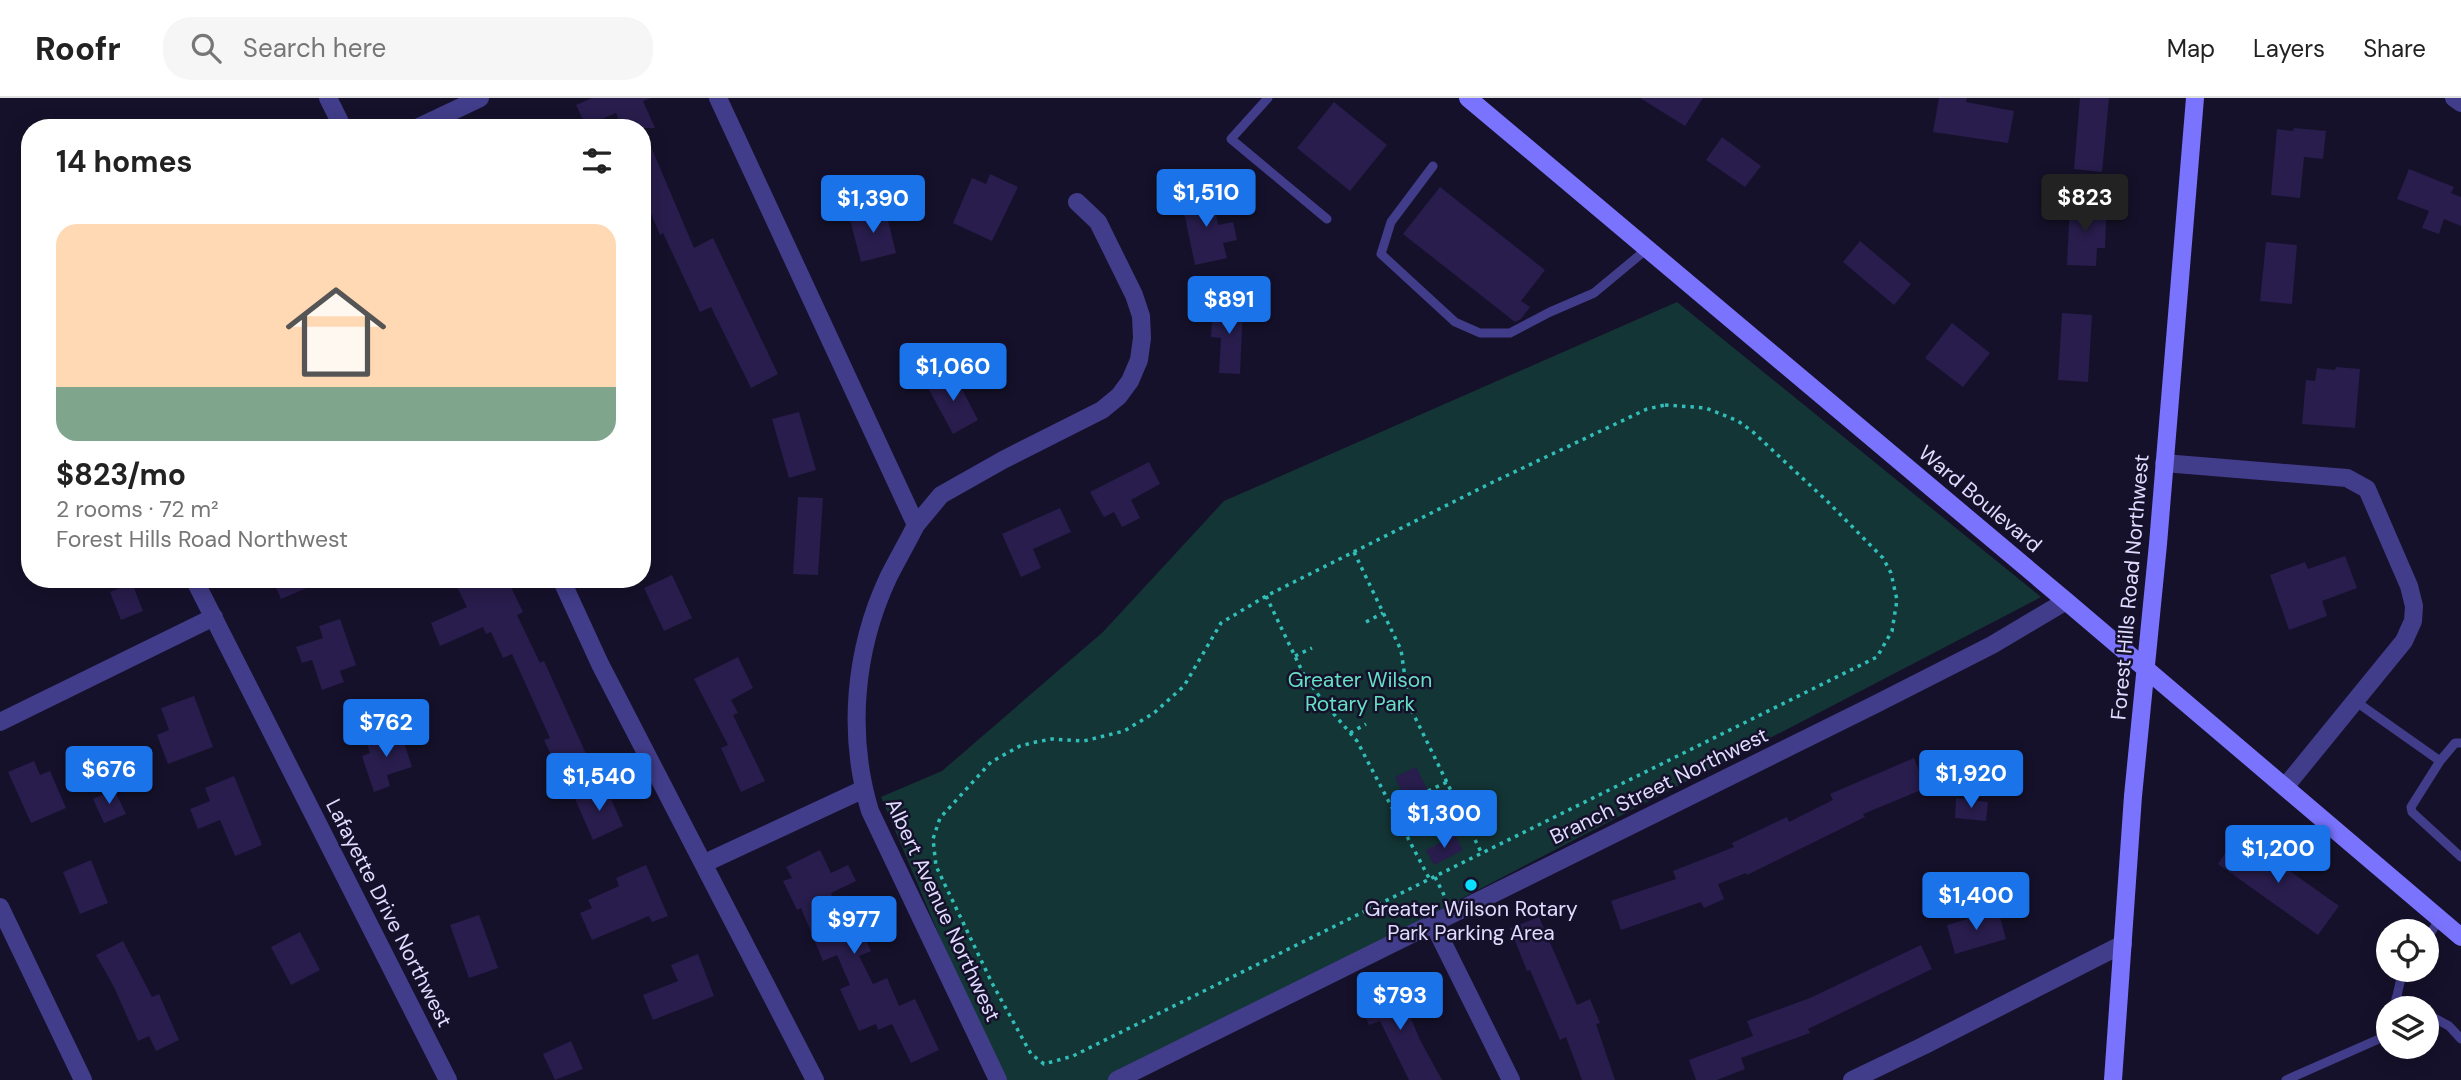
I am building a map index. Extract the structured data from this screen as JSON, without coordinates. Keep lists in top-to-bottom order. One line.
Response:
{"streets":{"main road":["Ward Boulevard","Forest Hills Road Northwest"],"street":["Branch Street Northwest","Albert Avenue Northwest","Lafayette Drive Northwest"]},"crossings":[["Ward Boulevard","Forest Hills Road Northwest"],["Ward Boulevard","Branch Street Northwest"]],"parks":["Greater Wilson Rotary Park"],"places":["Greater Wilson Rotary Park Parking Area"],"page":{"header":"Roofr","search":"Search here","nav":["Map","Layers","Share"],"heading":"14 homes","price":["$1,510","$823","$1,390","$891","$1,060","$762","$676","$1,920","$1,540","$1,300","$1,200","$1,400","$977","$793"],"list":[{"name":"$823/mo","note":"2 rooms · 72 m² · Forest Hills Road Northwest"}]}}
